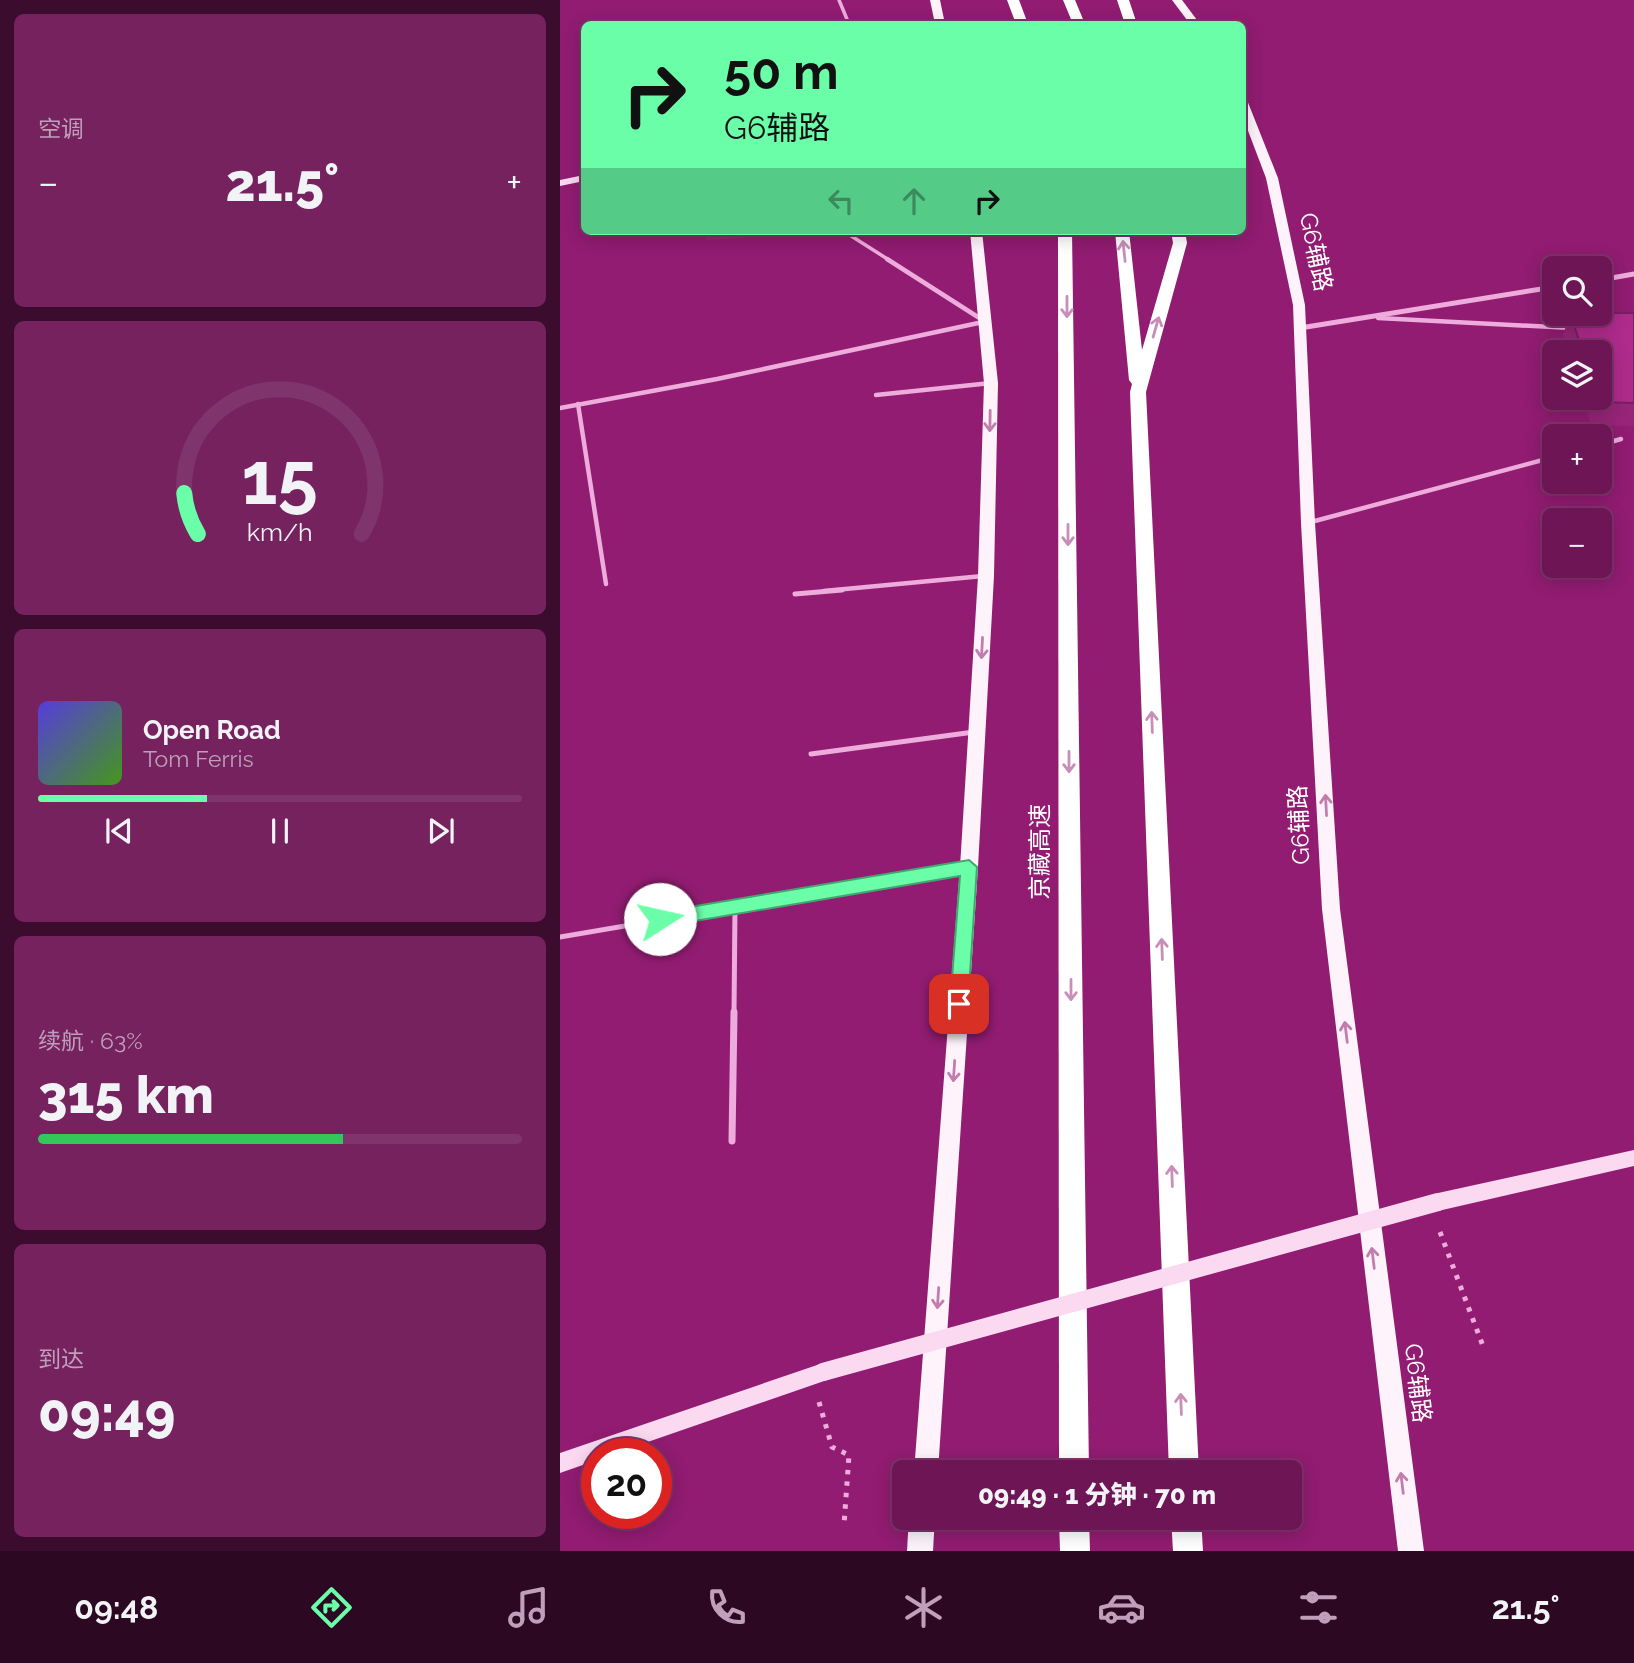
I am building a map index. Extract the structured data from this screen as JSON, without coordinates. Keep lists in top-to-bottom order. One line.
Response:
{"streets":{"highway":["京藏高速"],"main road":["G6辅路"]},"one_way":["G6辅路"],"page":{"tile":["空调",["续航 · 63%","315 km"],["到达","09:49"]],"turn":["50 m","G6辅路"],"heat":["−","21.5°","+"],"map_buttons":["+","−"],"song":["Open Road","Tom Ferris"],"limit":"20","trip":"09:49 · 1 分钟 · 70 m","tabs":["09:48","21.5°"],"gauge":["15","km/h"]}}
